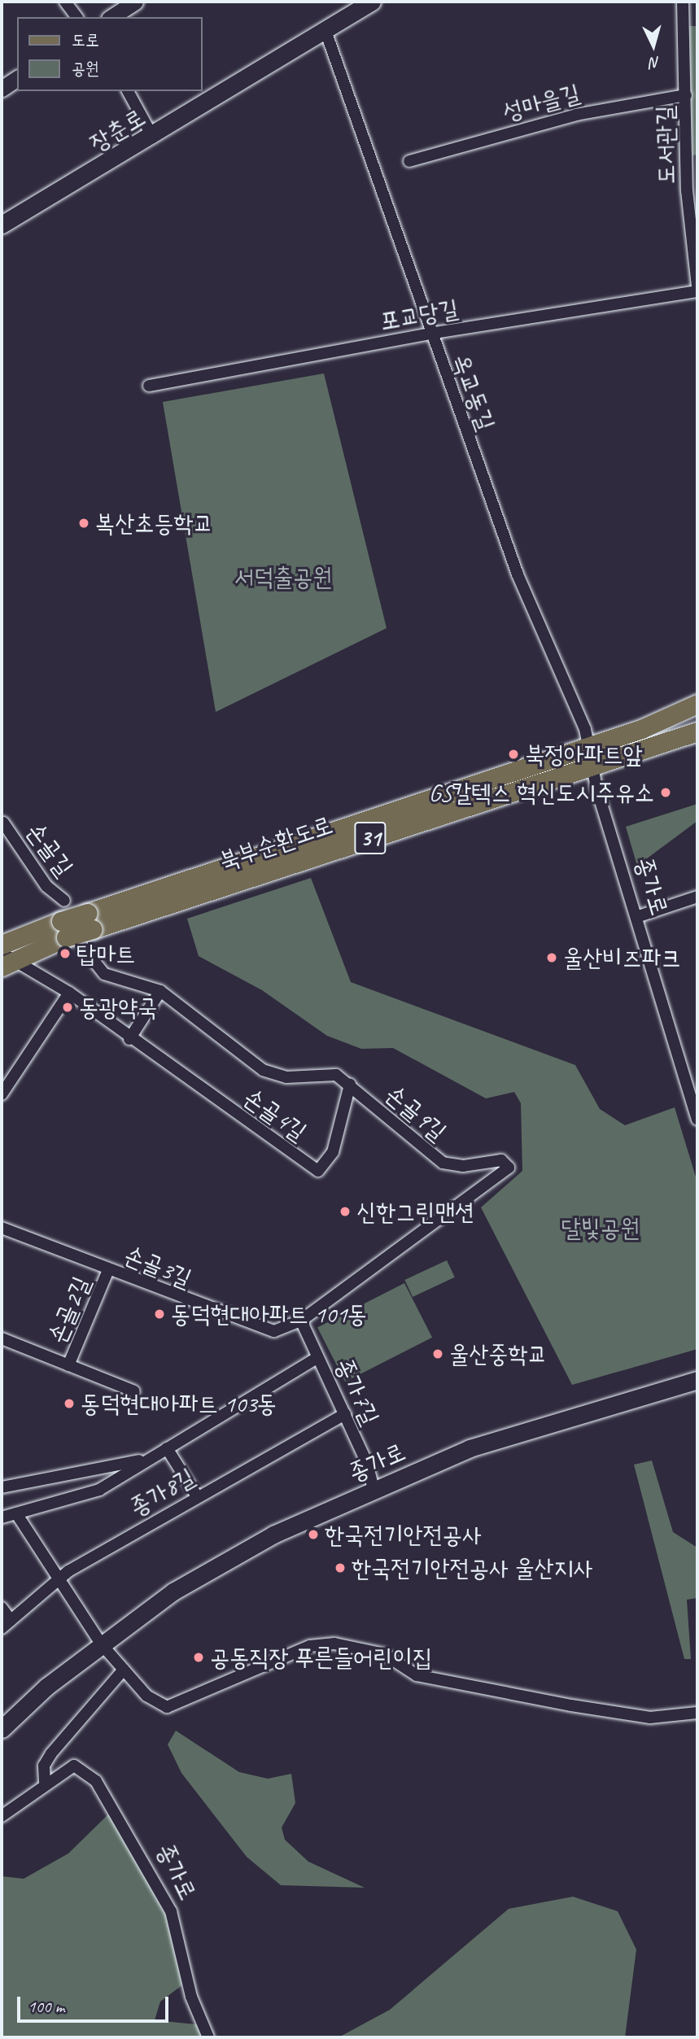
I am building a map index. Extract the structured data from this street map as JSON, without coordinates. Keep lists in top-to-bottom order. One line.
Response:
{"streets":{"main road":["장춘로","31","북부순환도로","종가로"],"street":["성마을길","도서관길","포교당길","옥교동길","손골길","손골9길","손골4길","손골3길","손골2길","종가7길","종가8길"]},"crossings":[["성마을길","도서관길"],["장춘로","옥교동길"],["포교당길","옥교동길"],["옥교동길","북부순환도로"],["옥교동길","종가로"],["북부순환도로","종가로"],["북부순환도로","손골4길"],["종가로","종가7길"],["손골9길","손골4길"],["손골9길","손골3길"],["손골3길","손골2길"],["종가7길","종가8길"]],"parks":["서덕출공원","달빛공원"],"places":["복산초등학교","북정아파트앞","GS칼텍스 혁신도시주유소","탑마트","울산비즈파크","동광약국","신한그린맨션","동덕현대아파트 101동","울산중학교","동덕현대아파트 103동","한국전기안전공사","한국전기안전공사 울산지사","공동직장 푸른들어린이집"],"legend":["도로","공원"],"scale_bar":"100 m","north":"bottom"}
